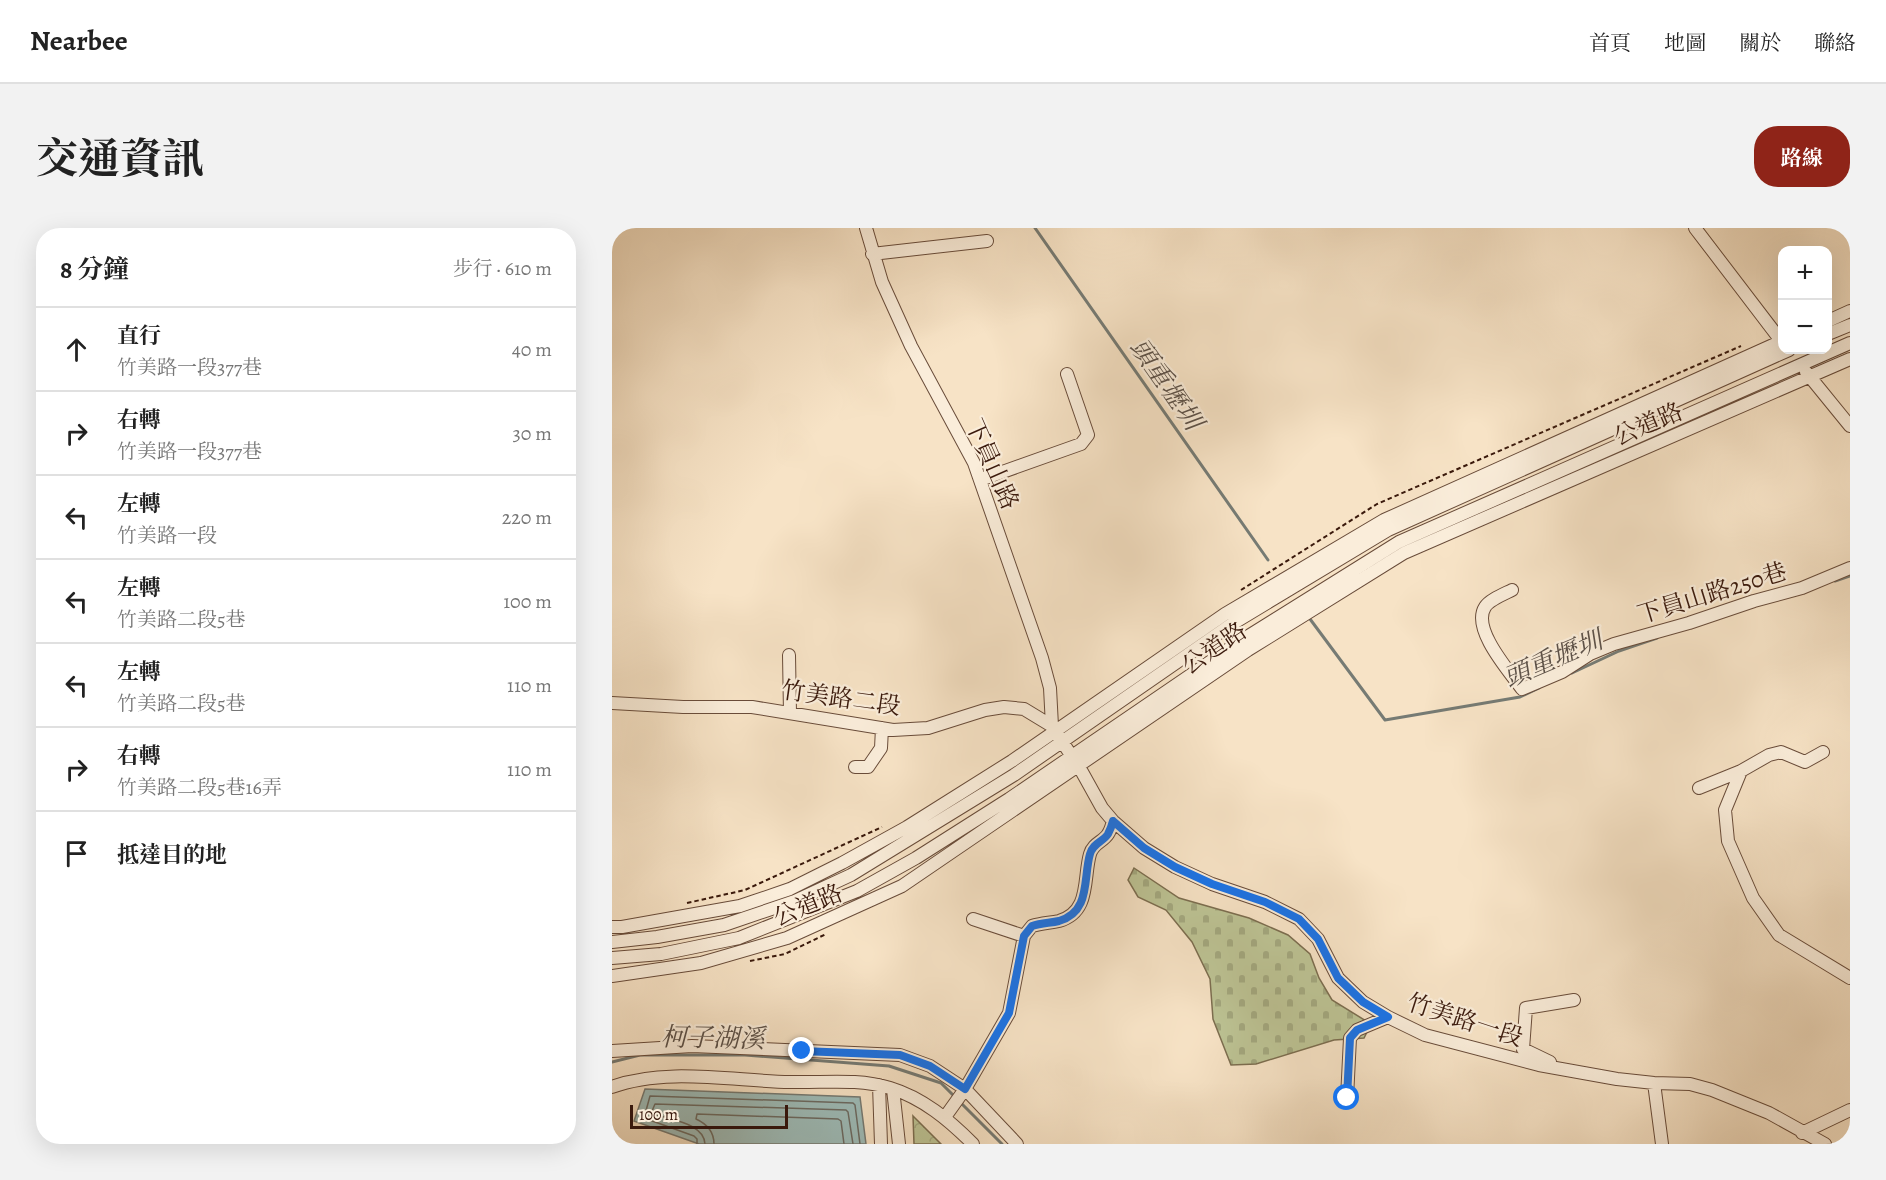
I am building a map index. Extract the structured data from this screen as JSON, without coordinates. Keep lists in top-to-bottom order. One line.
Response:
{"streets":{"street":["公道路","下員山路","下員山路250巷","竹美路二段","竹美路一段"]},"crossings":[["公道路","下員山路"],["公道路","竹美路二段"],["下員山路","竹美路二段"],["竹美路二段","竹美路一段"]],"water":["頭重壢圳","柯子湖溪"],"scale_bar":"100 m","page":{"header":"Nearbee","nav":["首頁","地圖","關於","聯絡"],"title":"交通資訊","buttons":"路線","heading":["8 分鐘","步行 · 610 m"],"map_buttons":["+","−"],"list":[["直行","竹美路一段377巷","40 m"],["右轉","竹美路一段377巷","30 m"],["左轉","竹美路一段","220 m"],["左轉","竹美路二段5巷","100 m"],["左轉","竹美路二段5巷","110 m"],["右轉","竹美路二段5巷16弄","110 m"],"抵達目的地"],"scale":"100 m"}}
